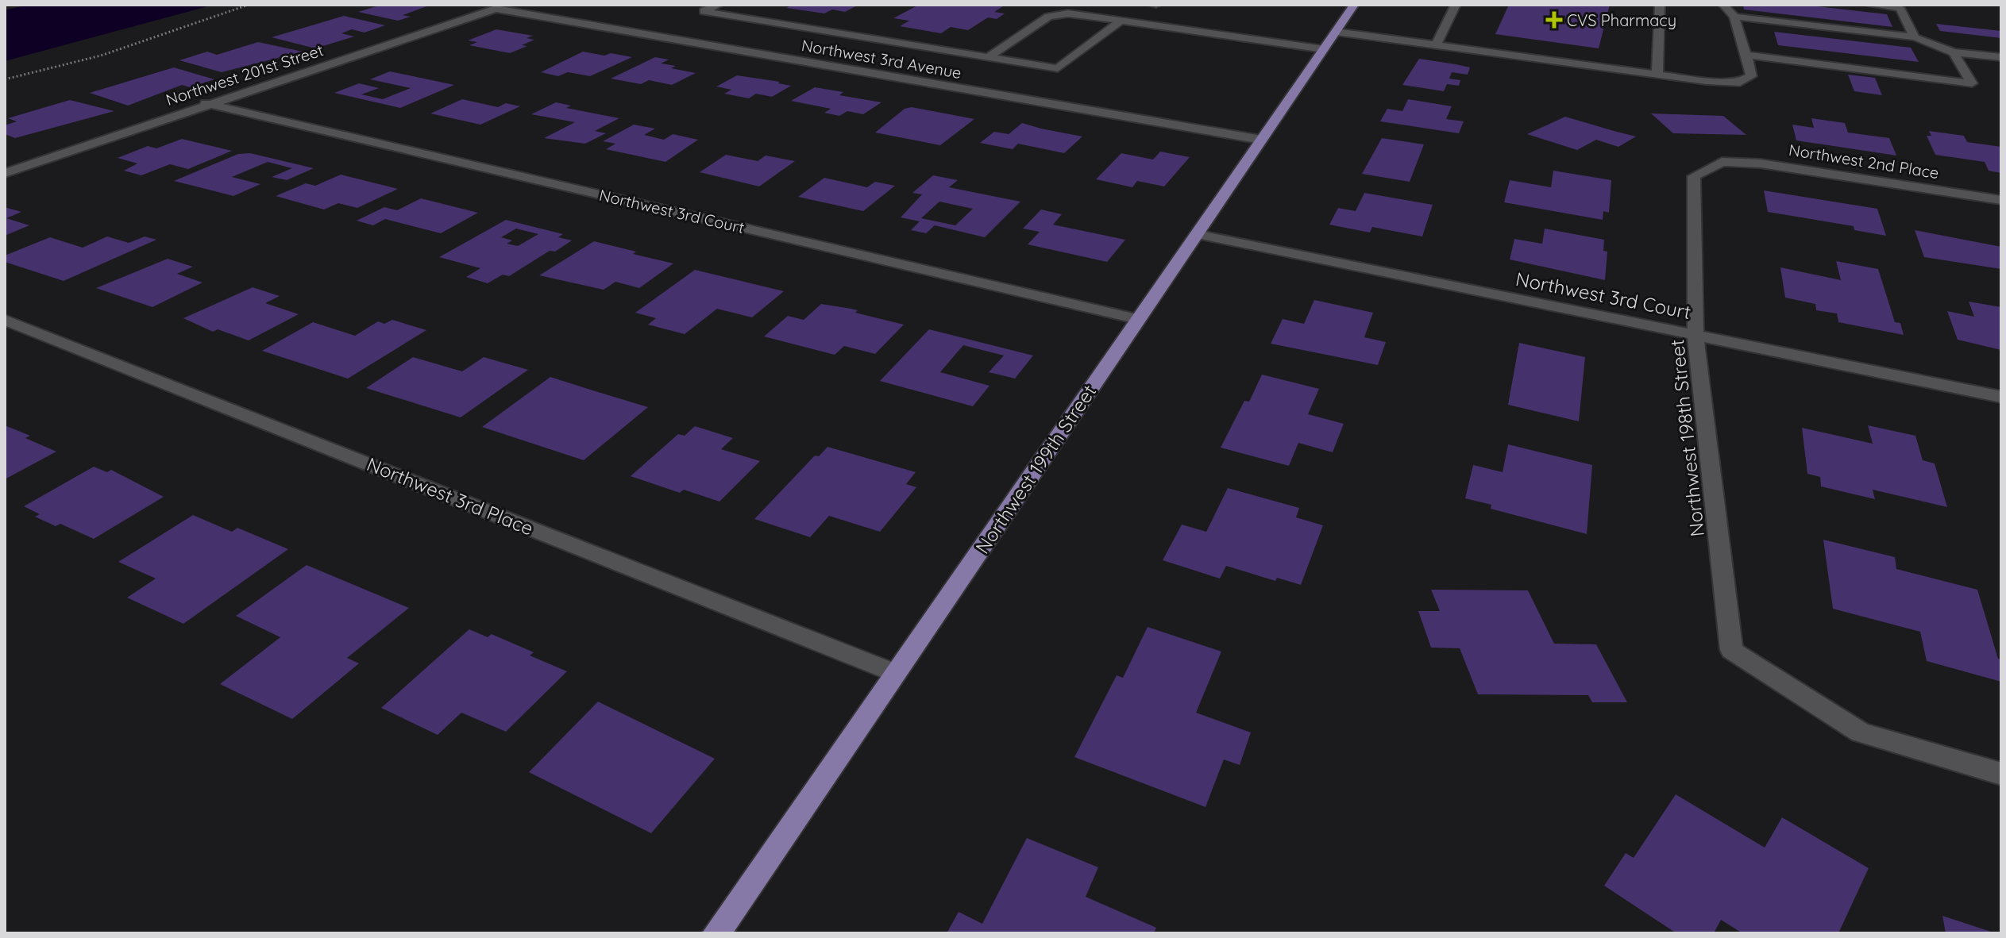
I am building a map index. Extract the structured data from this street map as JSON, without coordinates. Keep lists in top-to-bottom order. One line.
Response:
{"streets":{"main road":["Northwest 199th Street"],"street":["Northwest 3rd Avenue","Northwest 201st Street","Northwest 2nd Place","Northwest 3rd Court","Northwest 198th Street","Northwest 3rd Place"]},"crossings":[["Northwest 3rd Avenue","Northwest 201st Street"],["Northwest 3rd Avenue","Northwest 199th Street"],["Northwest 201st Street","Northwest 3rd Court"],["Northwest 2nd Place","Northwest 198th Street"],["Northwest 3rd Court","Northwest 198th Street"],["Northwest 3rd Court","Northwest 199th Street"],["Northwest 199th Street","Northwest 3rd Place"]],"places":{"health":["CVS Pharmacy"]}}
